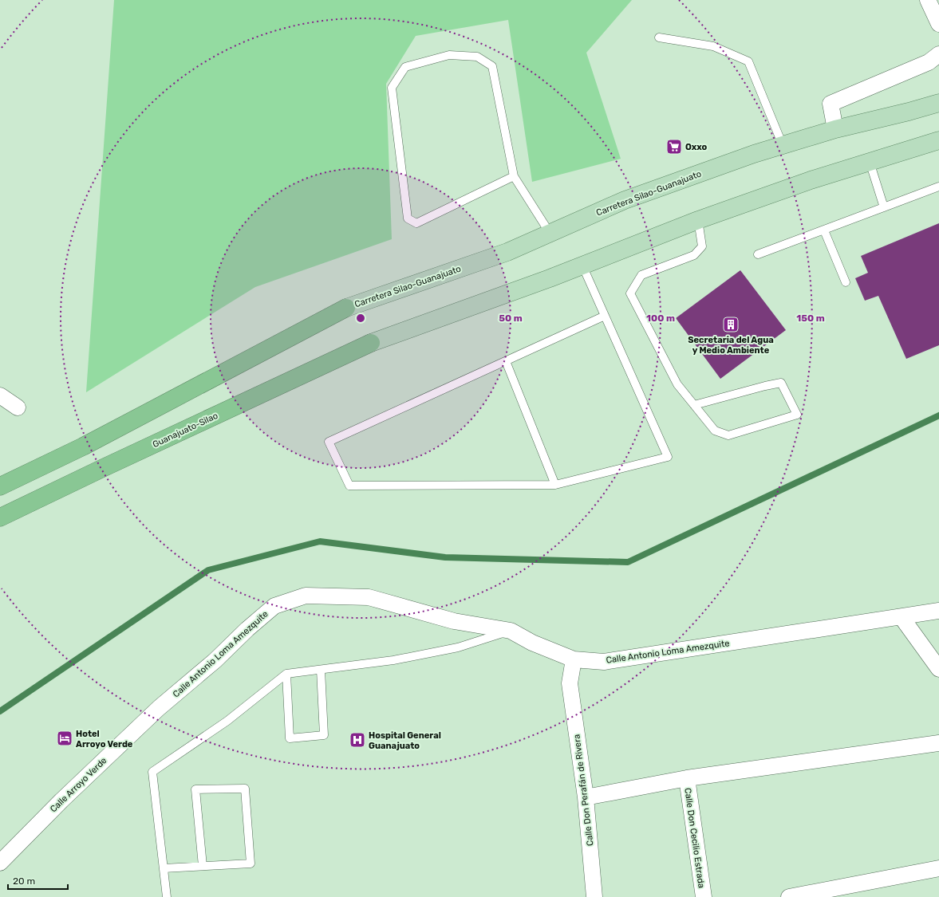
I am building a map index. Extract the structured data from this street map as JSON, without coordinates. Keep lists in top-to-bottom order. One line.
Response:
{"streets":{"highway":["Guanajuato-Silao"],"main road":["Carretera Silao-Guanajuato"],"street":["Calle Antonio Loma Amezquite","Calle Arroyo Verde","Calle Don Perafán de Rivera","Calle Don Cecilio Estrada"]},"crossings":[["Calle Antonio Loma Amezquite","Calle Arroyo Verde"],["Calle Antonio Loma Amezquite","Calle Don Perafán de Rivera"]],"places":{"supermarket":["Oxxo"],"building":["Secretaria del Agua y Medio Ambiente"],"hotel":["Hotel Arroyo Verde"],"hospital":["Hospital General Guanajuato"]},"scale_bar":"20 m","rings":["50 m","100 m","150 m"]}
